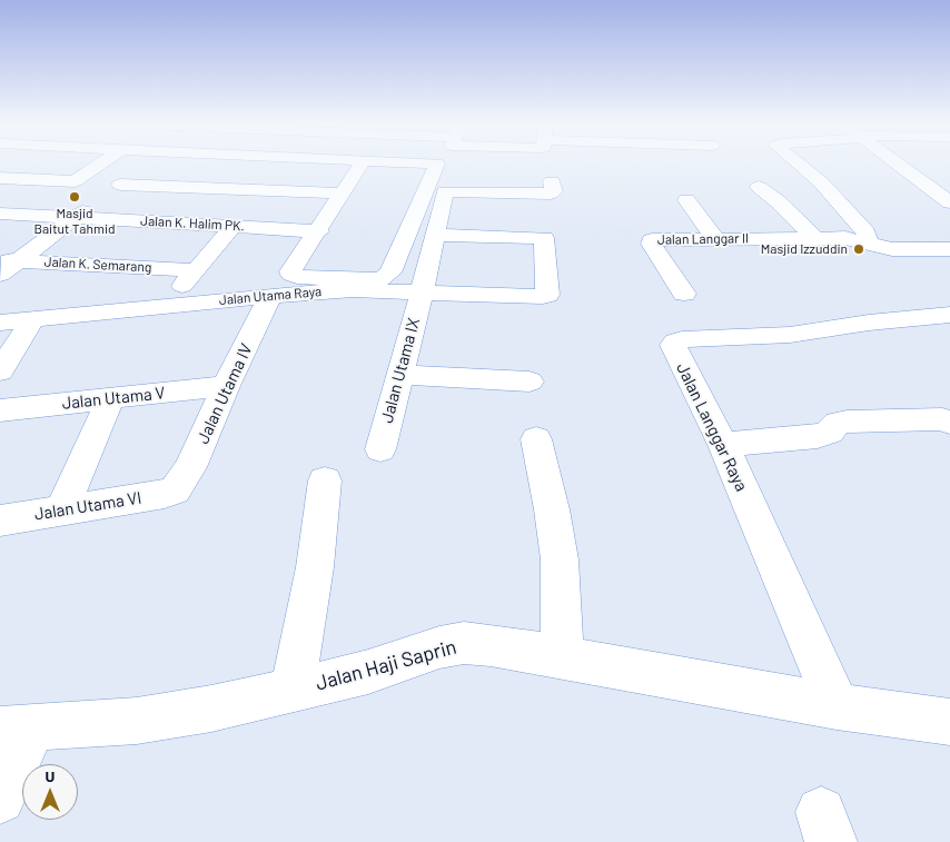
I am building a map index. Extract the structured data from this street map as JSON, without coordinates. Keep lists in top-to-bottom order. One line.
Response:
{"streets":{"street":["Jalan K. Halim PK.","Jalan Langgar II","Jalan K. Semarang","Jalan Utama Raya","Jalan Utama IX","Jalan Utama IV","Jalan Utama V","Jalan Langgar Raya","Jalan Utama VI","Jalan Haji Saprin"]},"crossings":[["Jalan Utama Raya","Jalan Utama IX"],["Jalan Utama Raya","Jalan Utama IV"],["Jalan Utama IV","Jalan Utama V"],["Jalan Utama IV","Jalan Utama VI"],["Jalan Langgar Raya","Jalan Haji Saprin"]],"places":["Masjid Baitut Tahmid","Masjid Izzuddin"],"north":"top"}
